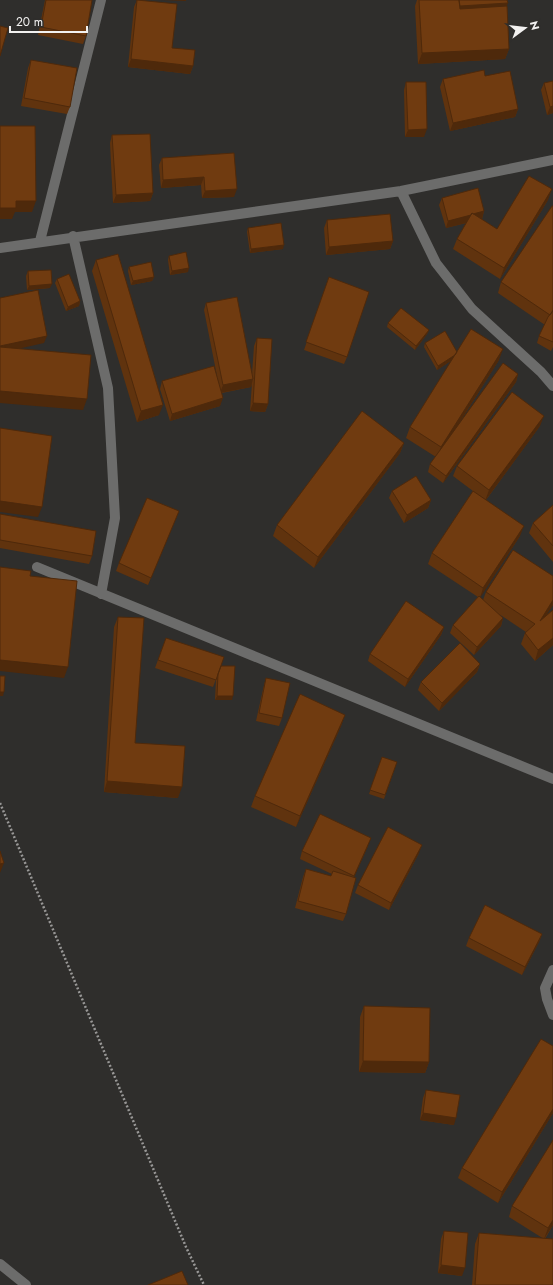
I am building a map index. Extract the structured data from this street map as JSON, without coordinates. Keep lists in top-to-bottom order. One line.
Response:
{"scale_bar":"20 m","north":"right"}
